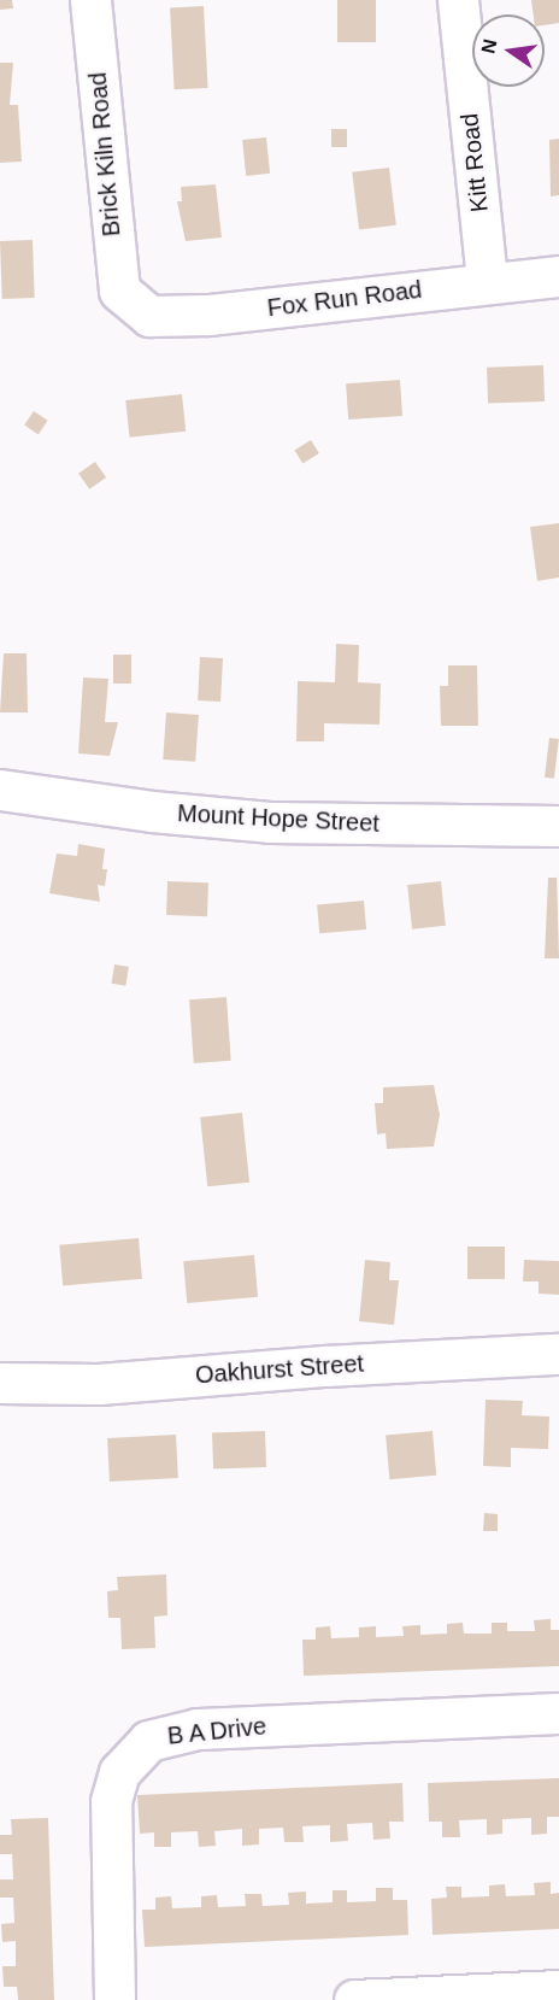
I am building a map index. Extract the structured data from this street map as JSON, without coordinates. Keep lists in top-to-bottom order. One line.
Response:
{"streets":{"street":["Brick Kiln Road","Kitt Road","Fox Run Road","Mount Hope Street","Oakhurst Street","B A Drive"]},"crossings":[["Brick Kiln Road","Fox Run Road"],["Kitt Road","Fox Run Road"]],"north":"left"}
